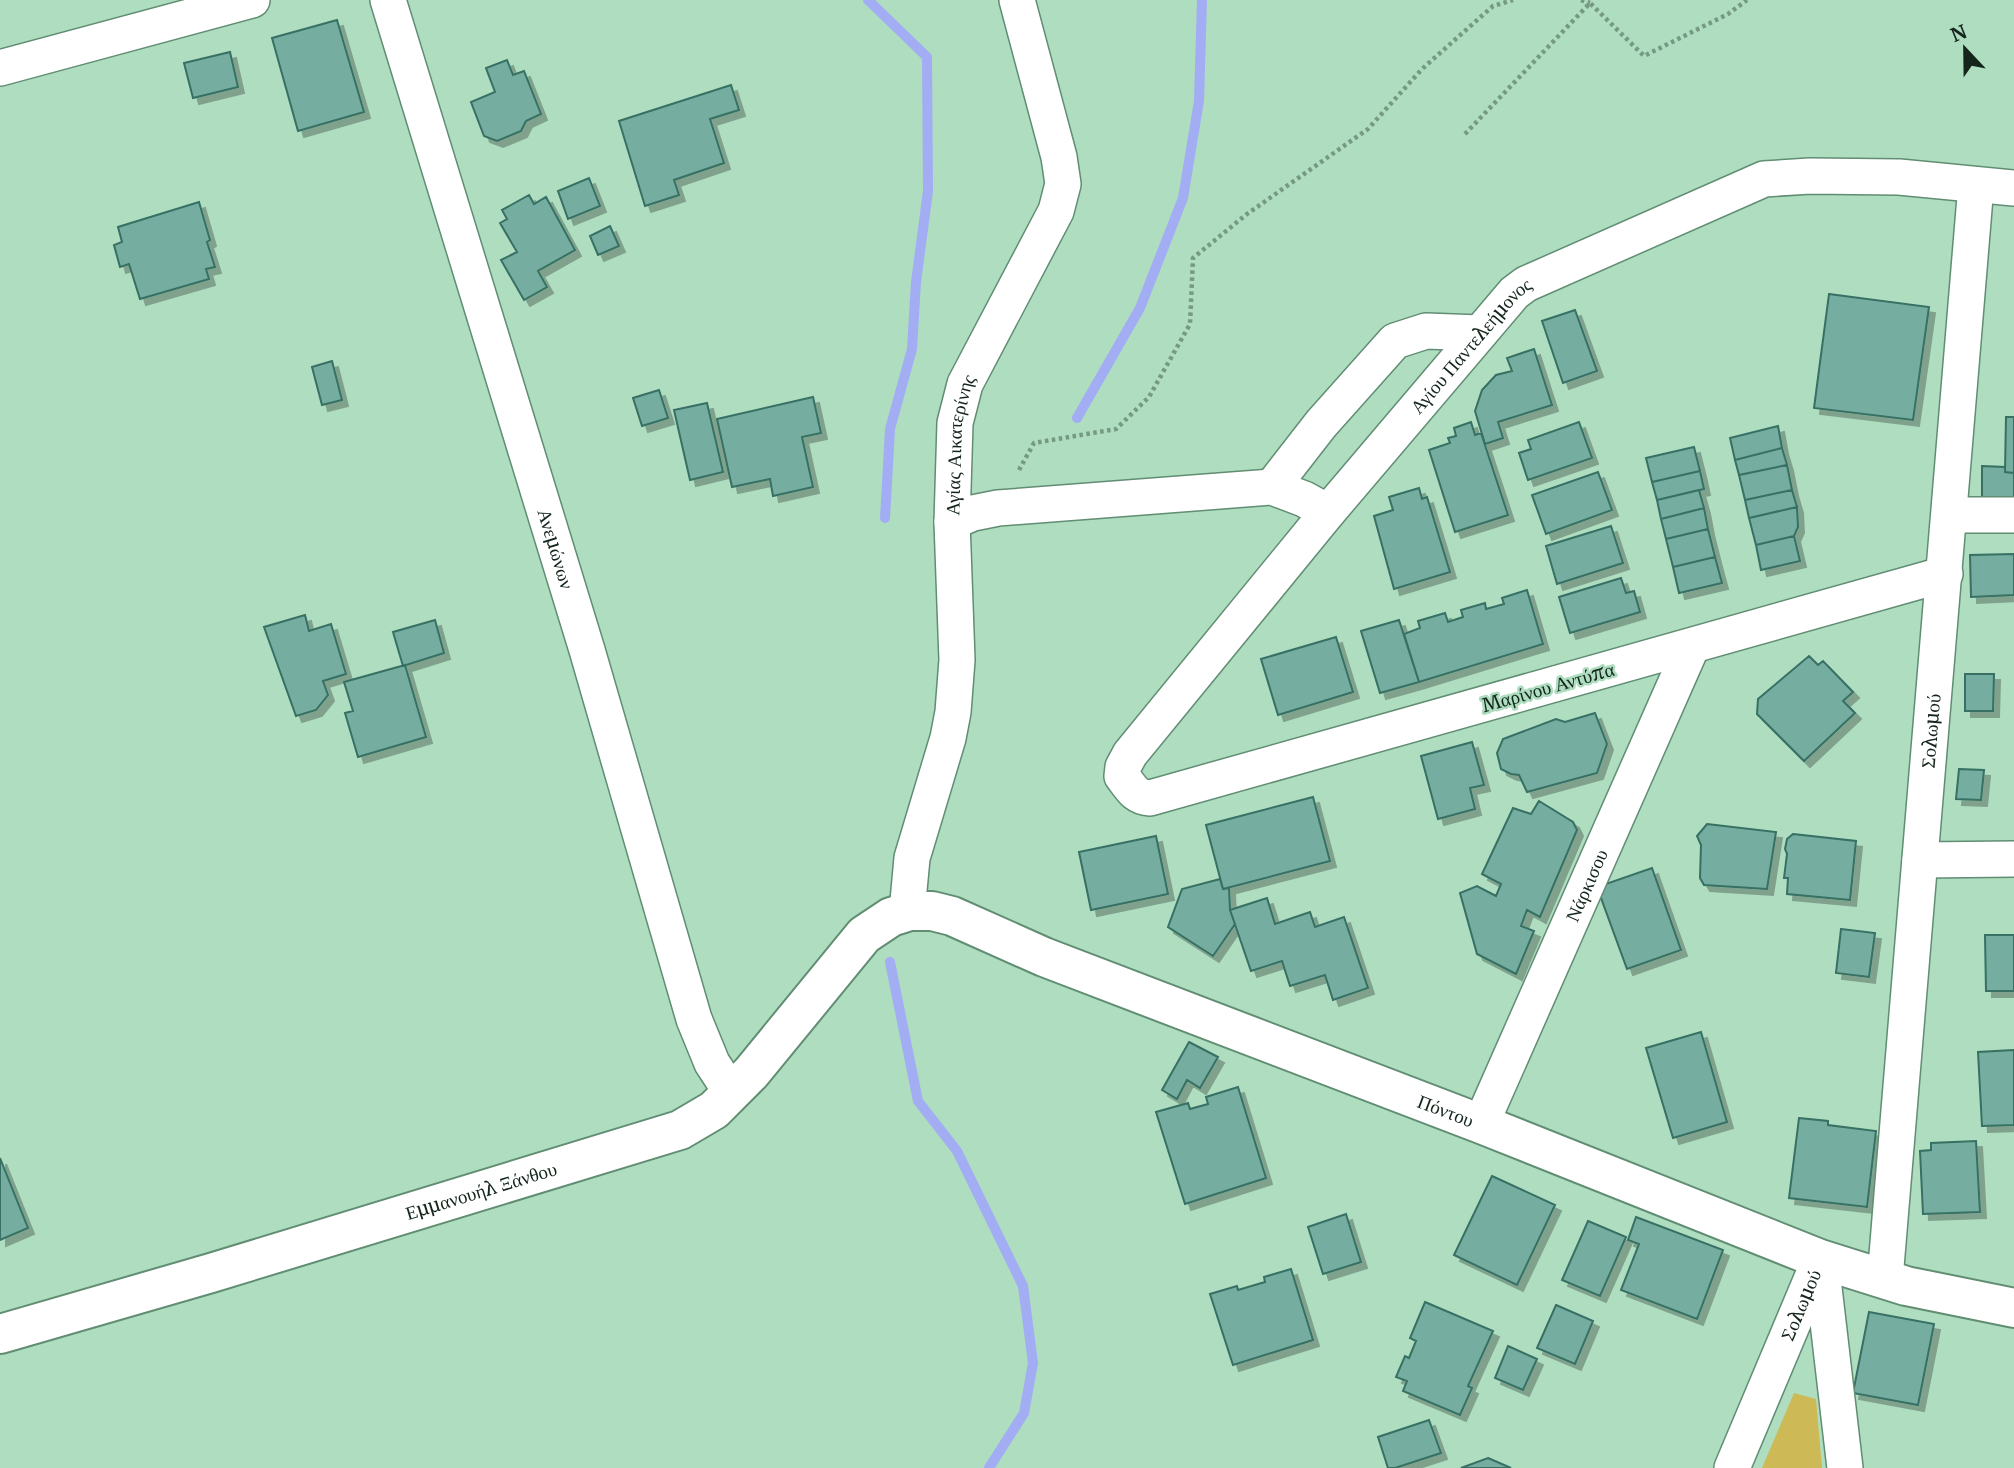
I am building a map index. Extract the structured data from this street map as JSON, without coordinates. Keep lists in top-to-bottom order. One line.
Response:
{"streets":{"street":["Αγίου Παντελεήμονος","Αγίας Αικατερίνης","Ανεμώνων","Μαρίνου Αντύπα","Σολωμού","Νάρκισου","Πόντου","Εμμανουήλ Ξάνθου"]},"crossings":[["Αγίου Παντελεήμονος","Μαρίνου Αντύπα"],["Αγίου Παντελεήμονος","Σολωμού"],["Αγίας Αικατερίνης","Πόντου"],["Αγίας Αικατερίνης","Εμμανουήλ Ξάνθου"],["Ανεμώνων","Εμμανουήλ Ξάνθου"],["Μαρίνου Αντύπα","Σολωμού"],["Μαρίνου Αντύπα","Νάρκισου"],["Σολωμού","Πόντου"],["Νάρκισου","Πόντου"],["Πόντου","Εμμανουήλ Ξάνθου"]],"north":"top"}
